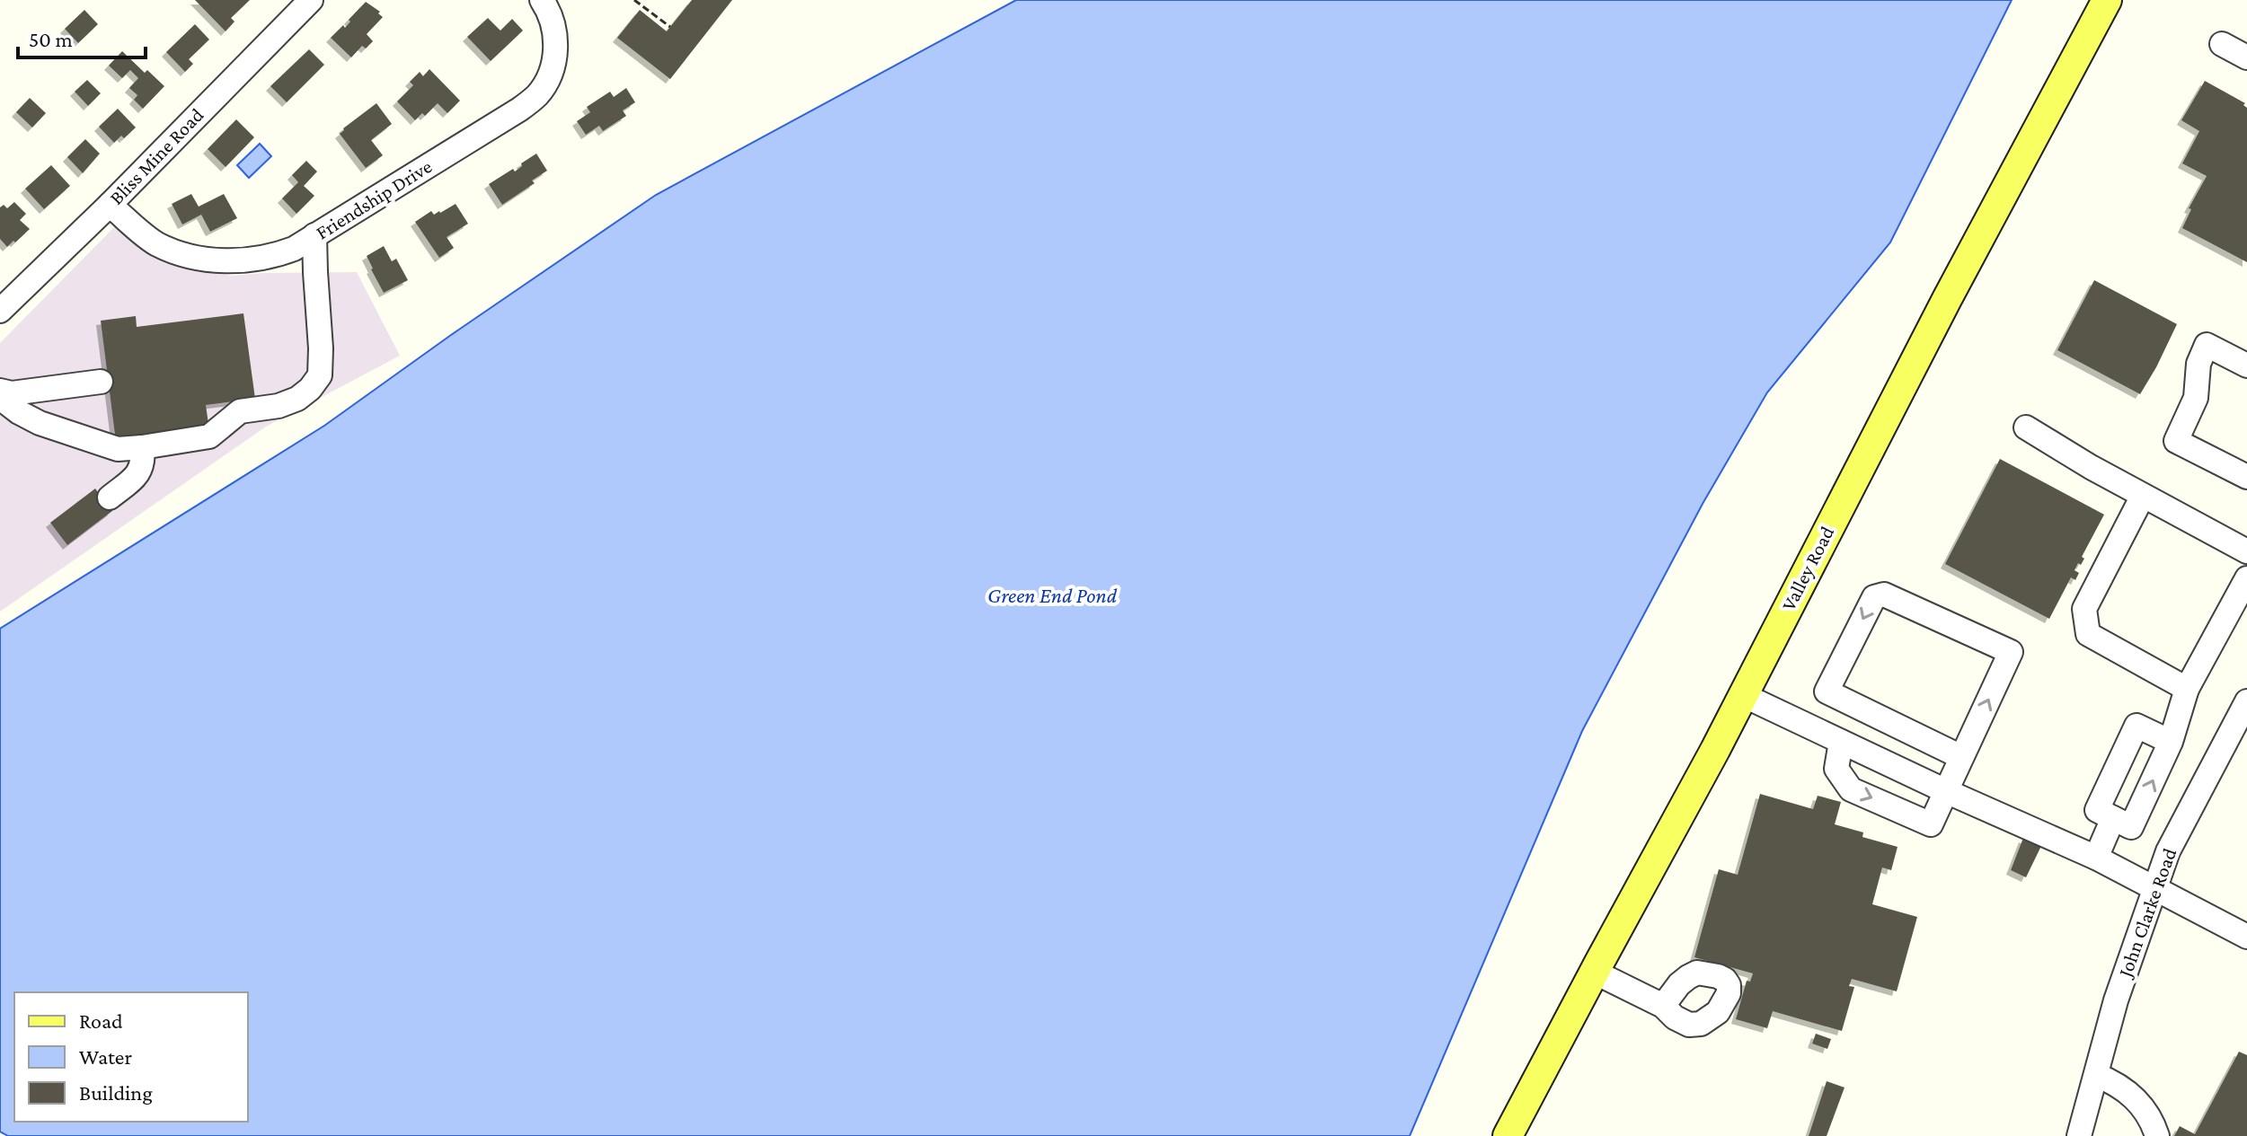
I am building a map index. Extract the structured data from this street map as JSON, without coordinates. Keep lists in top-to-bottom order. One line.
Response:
{"streets":{"main road":["Valley Road"],"street":["Bliss Mine Road","Friendship Drive","John Clarke Road"]},"crossings":[["Bliss Mine Road","Friendship Drive"]],"water":["Green End Pond"],"legend":["Road","Water","Building"],"scale_bar":"50 m"}
